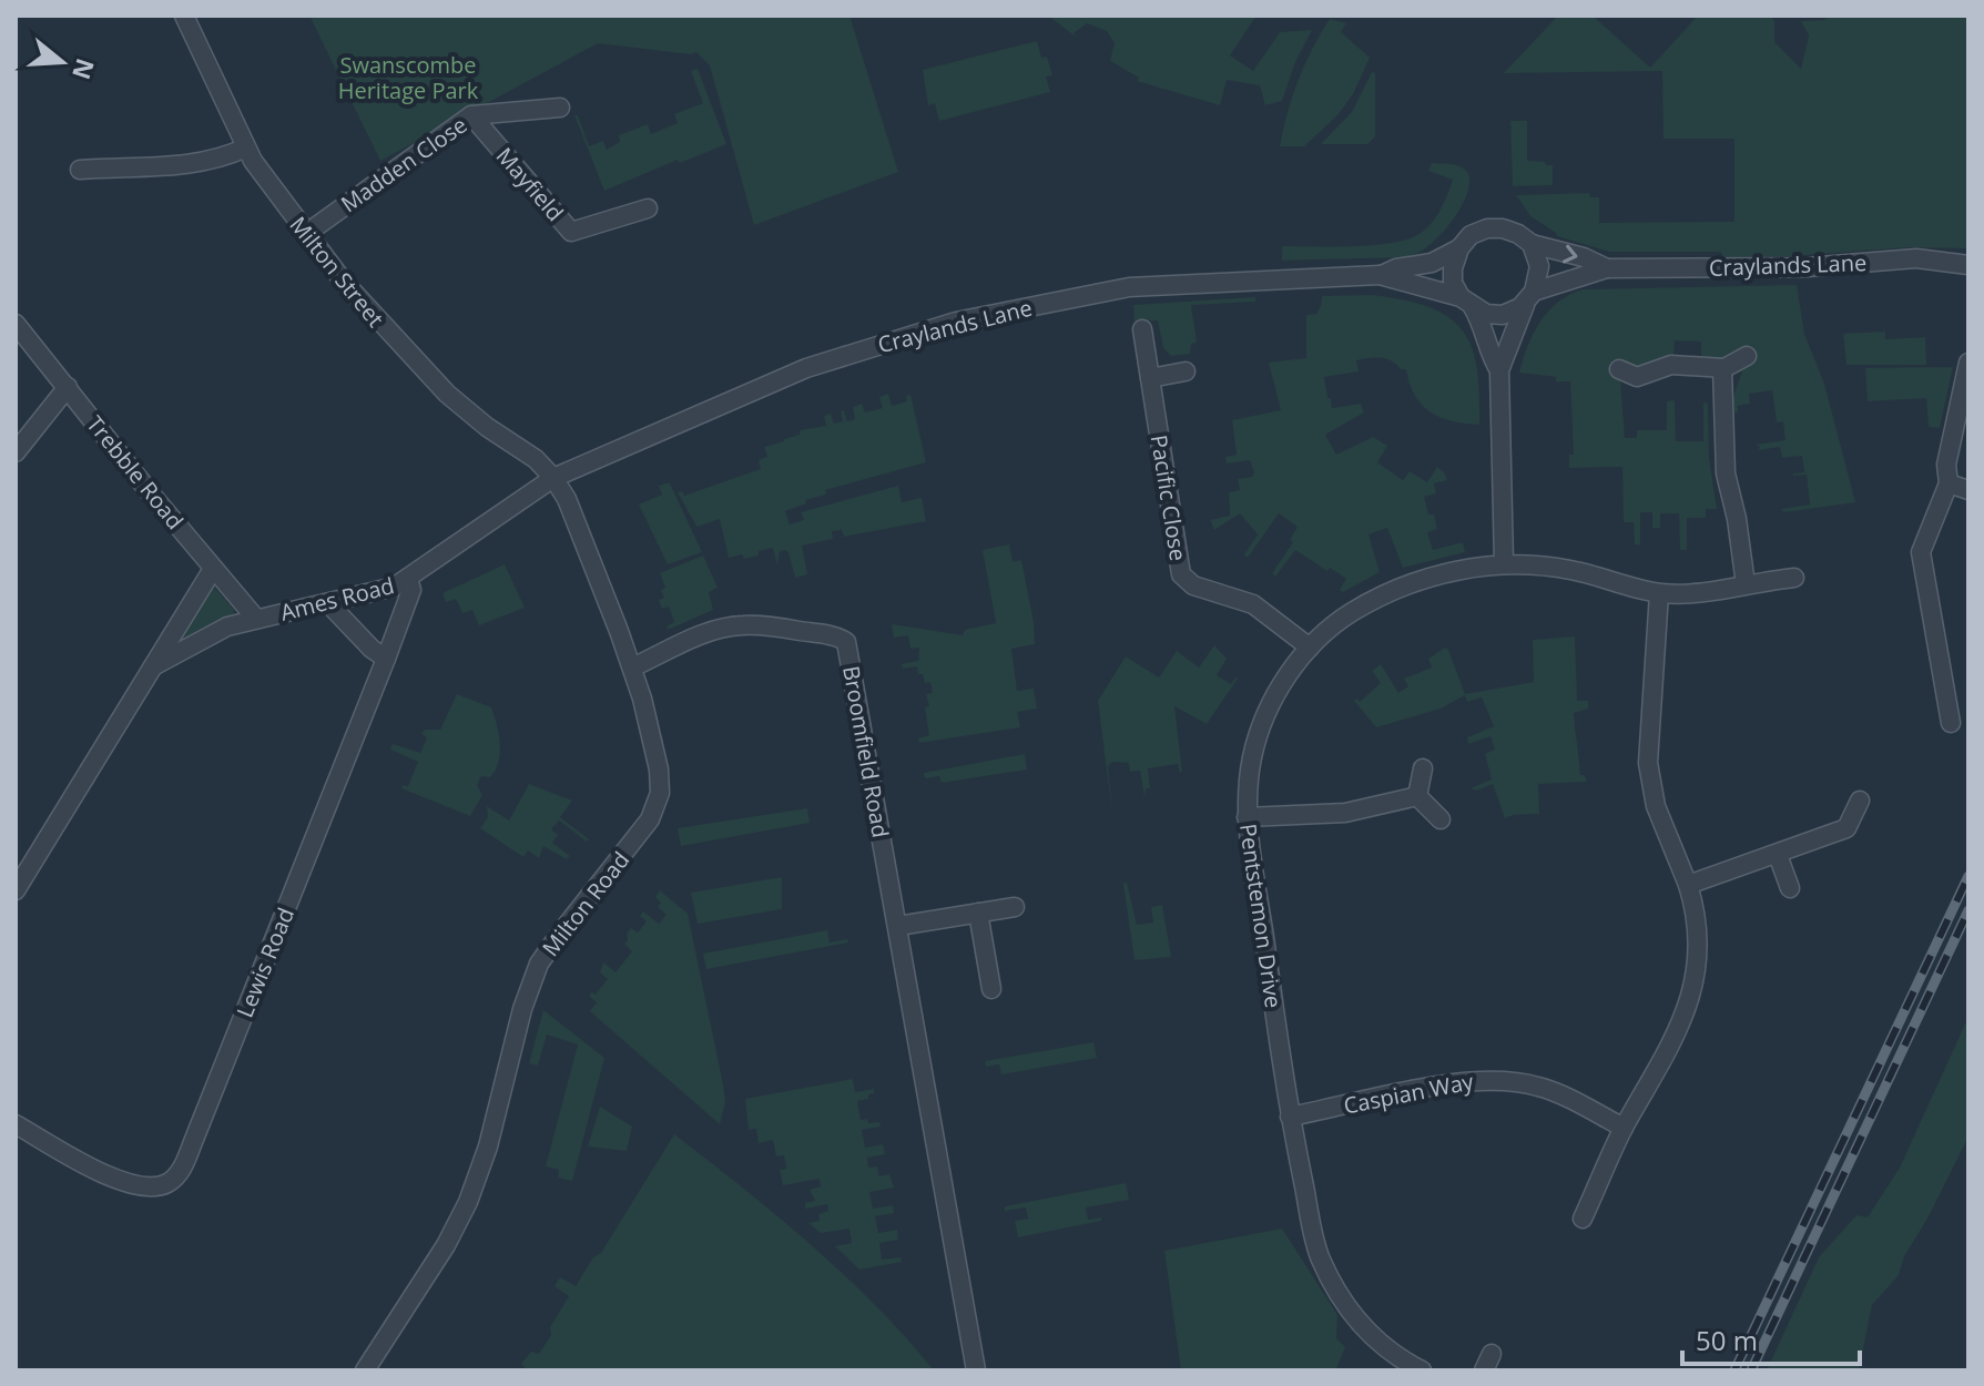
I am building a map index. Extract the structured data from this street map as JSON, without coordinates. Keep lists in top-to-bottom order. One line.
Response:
{"streets":{"street":["Madden Close","Mayfield","Craylands Lane","Milton Street","Trebble Road","Pacific Close","Ames Road","Broomfield Road","Milton Road","Pentstemon Drive","Lewis Road","Caspian Way"]},"crossings":[["Madden Close","Mayfield"],["Madden Close","Milton Street"],["Craylands Lane","Milton Street"],["Craylands Lane","Ames Road"],["Craylands Lane","Milton Road"],["Milton Street","Ames Road"],["Milton Street","Milton Road"],["Trebble Road","Ames Road"],["Pacific Close","Pentstemon Drive"],["Ames Road","Milton Road"],["Ames Road","Lewis Road"],["Broomfield Road","Milton Road"],["Pentstemon Drive","Caspian Way"]],"parks":["Swanscombe Heritage Park"],"scale_bar":"50 m","north":"right"}
